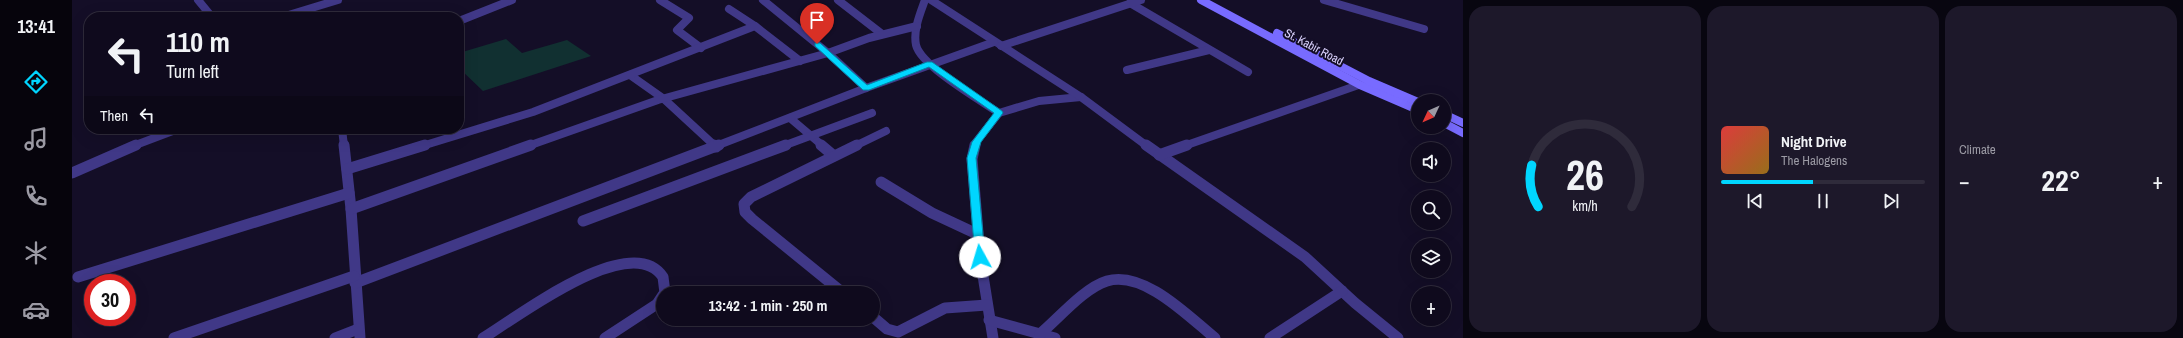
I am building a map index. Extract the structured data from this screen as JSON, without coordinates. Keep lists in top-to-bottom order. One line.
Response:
{"streets":{"main road":["St. Kabir Road"]},"north":"bottom left","page":{"tabs":"13:41","tile":"Climate","turn":["110 m","Turn left"],"map_buttons":"+","then":"Then","song":["Night Drive","The Halogens"],"heat":["−","22°","+"],"limit":"30","trip":"13:42 · 1 min · 250 m","gauge":["26","km/h"]}}
